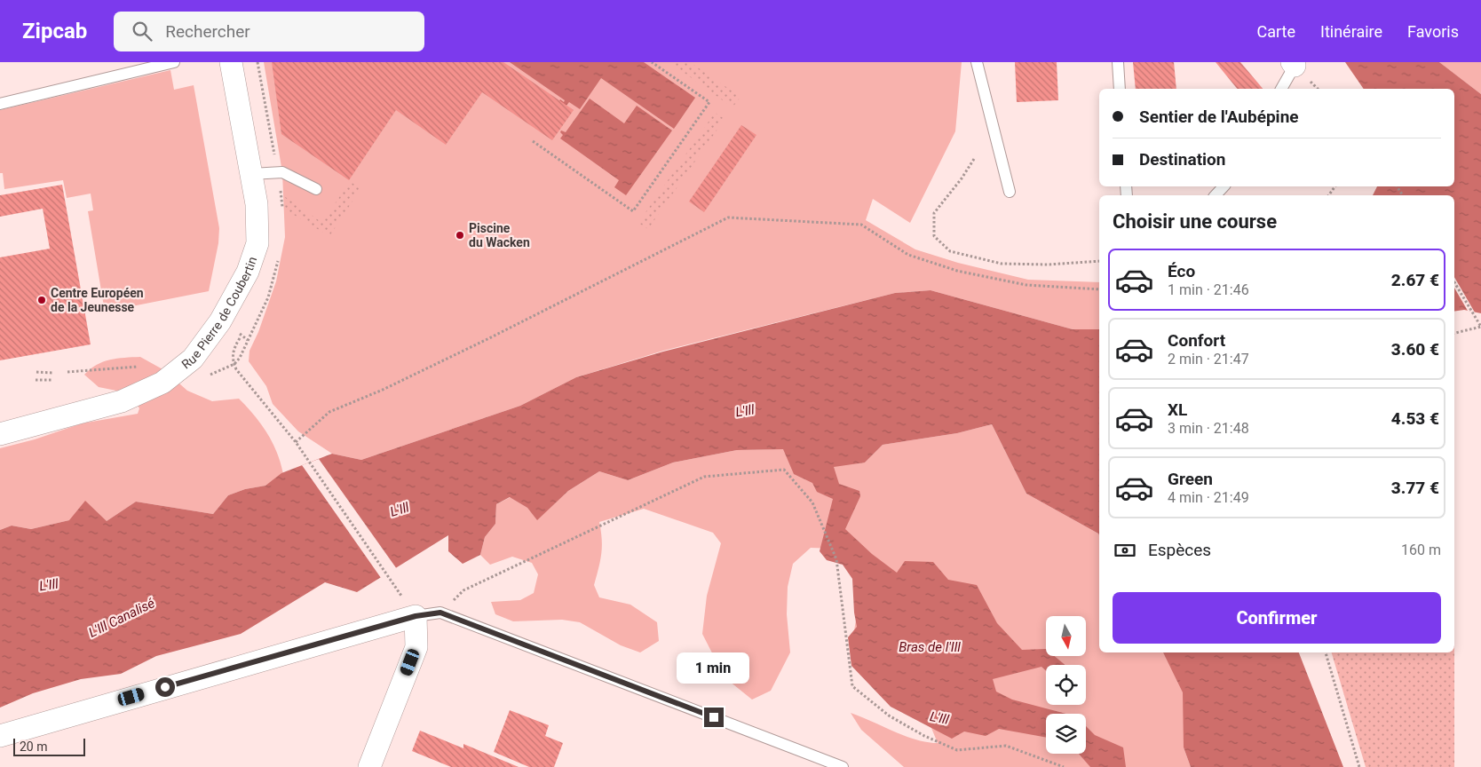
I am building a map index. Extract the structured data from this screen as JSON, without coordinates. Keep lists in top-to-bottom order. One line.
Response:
{"streets":{"street":["Rue Pierre de Coubertin"]},"water":["L'Ill","L'Ill Canalisé","Bras de l'Ill"],"places":["Piscine du Wacken","Centre Européen de la Jeunesse"],"scale_bar":"20 m","north":"bottom","page":{"header":"Zipcab","search":"Rechercher","nav":["Carte","Itinéraire","Favoris"],"banner":["Sentier de l'Aubépine","Destination"],"heading":"Choisir une course","list":[{"name":"Éco","note":"1 min · 21:46","value":"2.67 €"},{"name":"Confort","note":"2 min · 21:47","value":"3.60 €"},{"name":"XL","note":"3 min · 21:48","value":"4.53 €"},{"name":"Green","note":"4 min · 21:49","value":"3.77 €"}],"pay":["Espèces","160 m"],"buttons":"Confirmer","bubble":"1 min","scale":"20 m"}}
